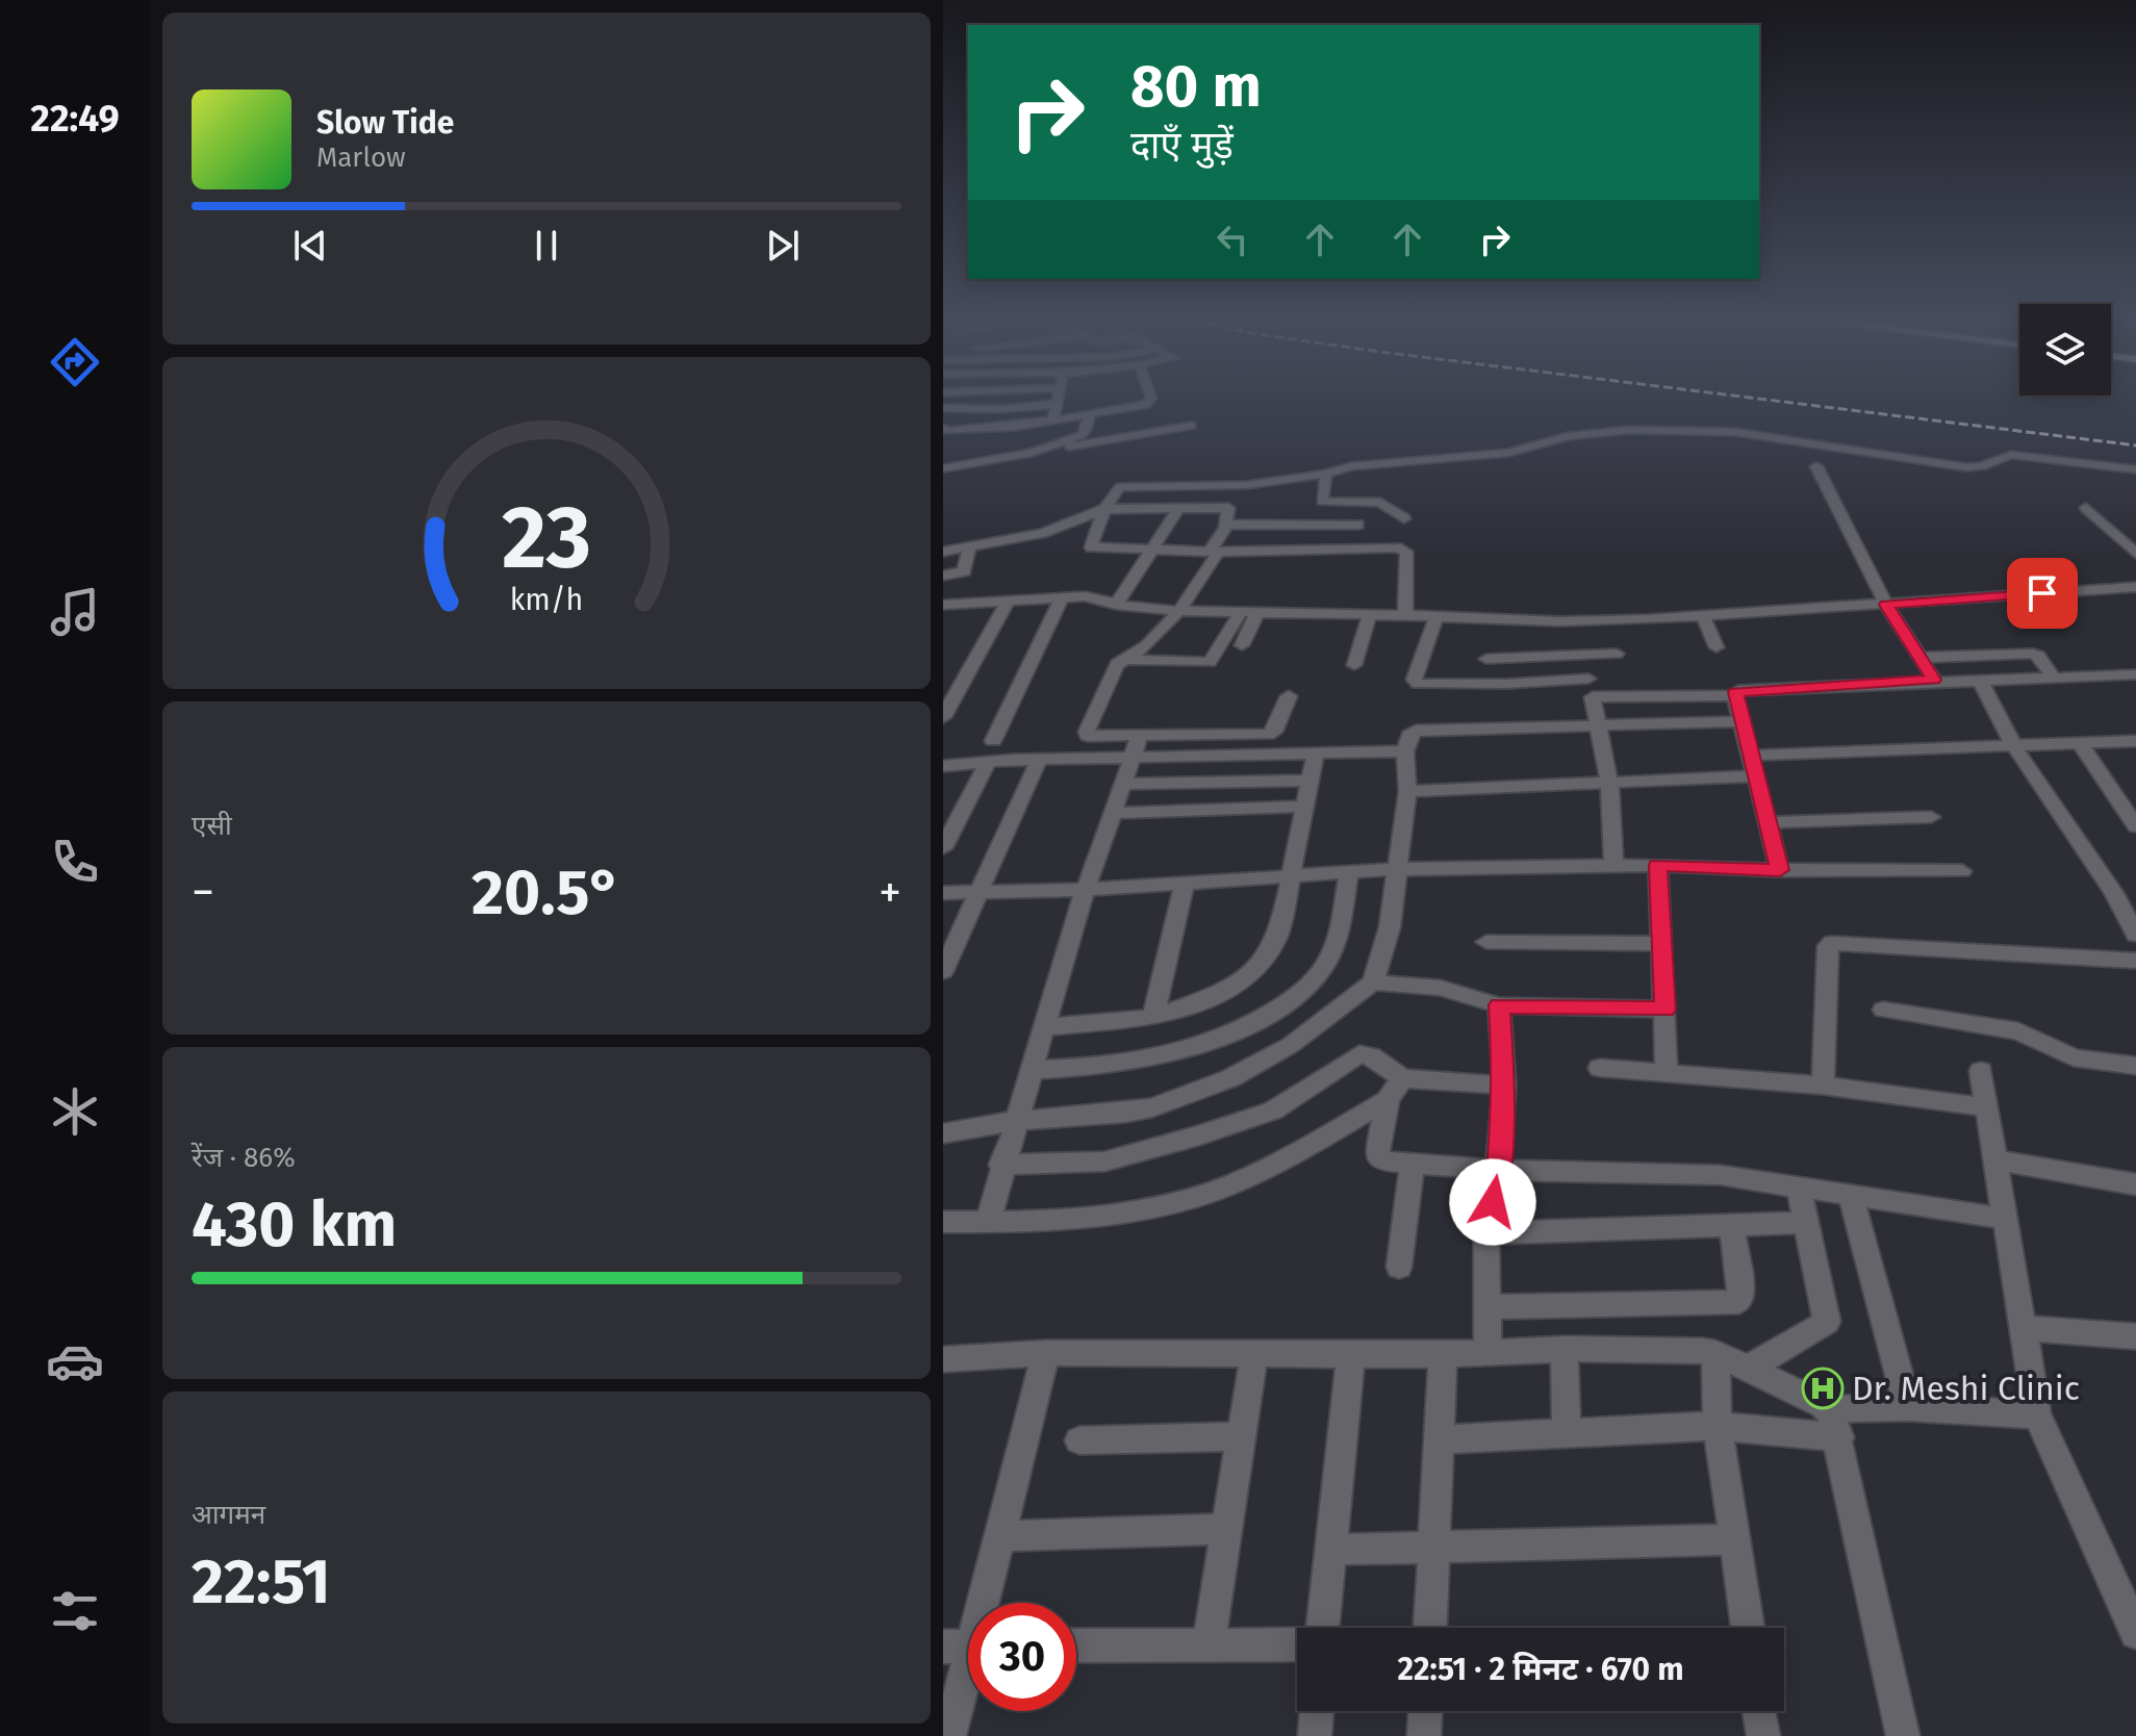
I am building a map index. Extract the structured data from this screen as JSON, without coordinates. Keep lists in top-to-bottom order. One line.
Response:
{"places":{"hospital":["Dr. Meshi Clinic"]},"page":{"tabs":"22:49","turn":["80 m","दाएँ मुड़ें"],"song":["Slow Tide","Marlow"],"tile":["एसी",["रेंज · 86%","430 km"],["आगमन","22:51"]],"heat":["−","20.5°","+"],"limit":"30","trip":"22:51 · 2 मिनट · 670 m","gauge":["23","km/h"]}}
